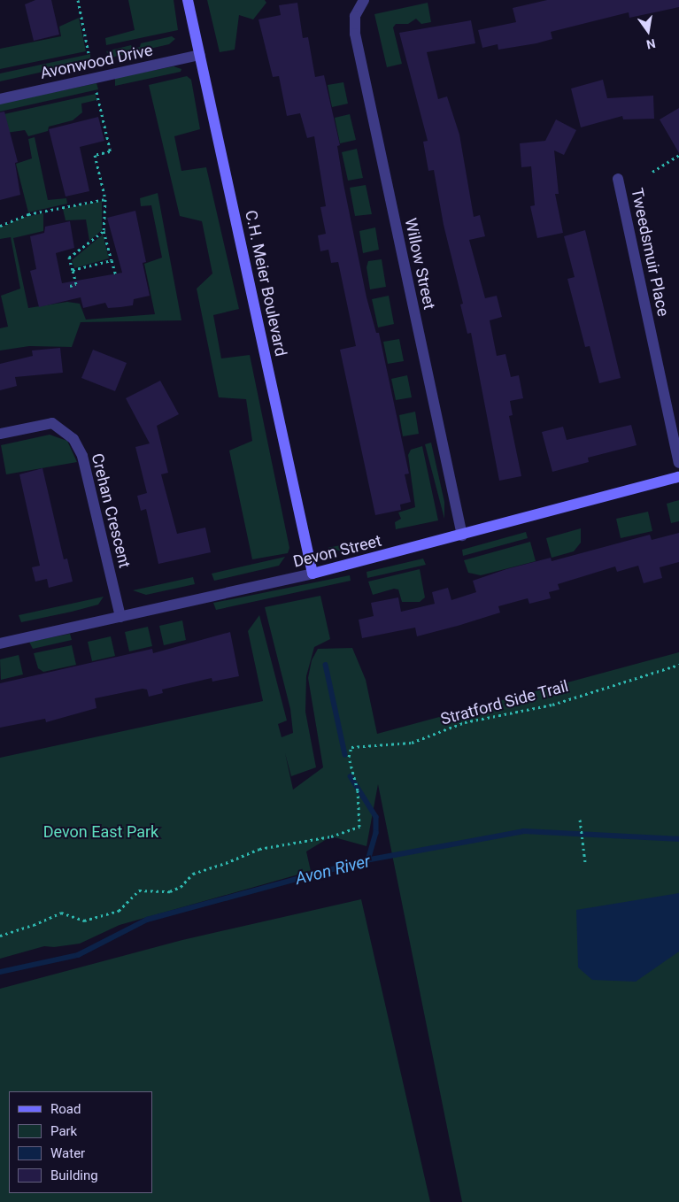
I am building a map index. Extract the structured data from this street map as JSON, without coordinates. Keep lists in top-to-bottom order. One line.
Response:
{"streets":{"street":["Avonwood Drive","Tweedsmuir Place","Willow Street","C.H. Meier Boulevard","Crehan Crescent","Devon Street"],"path":["Stratford Side Trail"]},"crossings":[["Avonwood Drive","C.H. Meier Boulevard"],["Willow Street","Devon Street"],["C.H. Meier Boulevard","Devon Street"],["Crehan Crescent","Devon Street"]],"water":["Avon River"],"parks":["Devon East Park"],"legend":["Road","Park","Water","Building"],"north":"bottom"}
